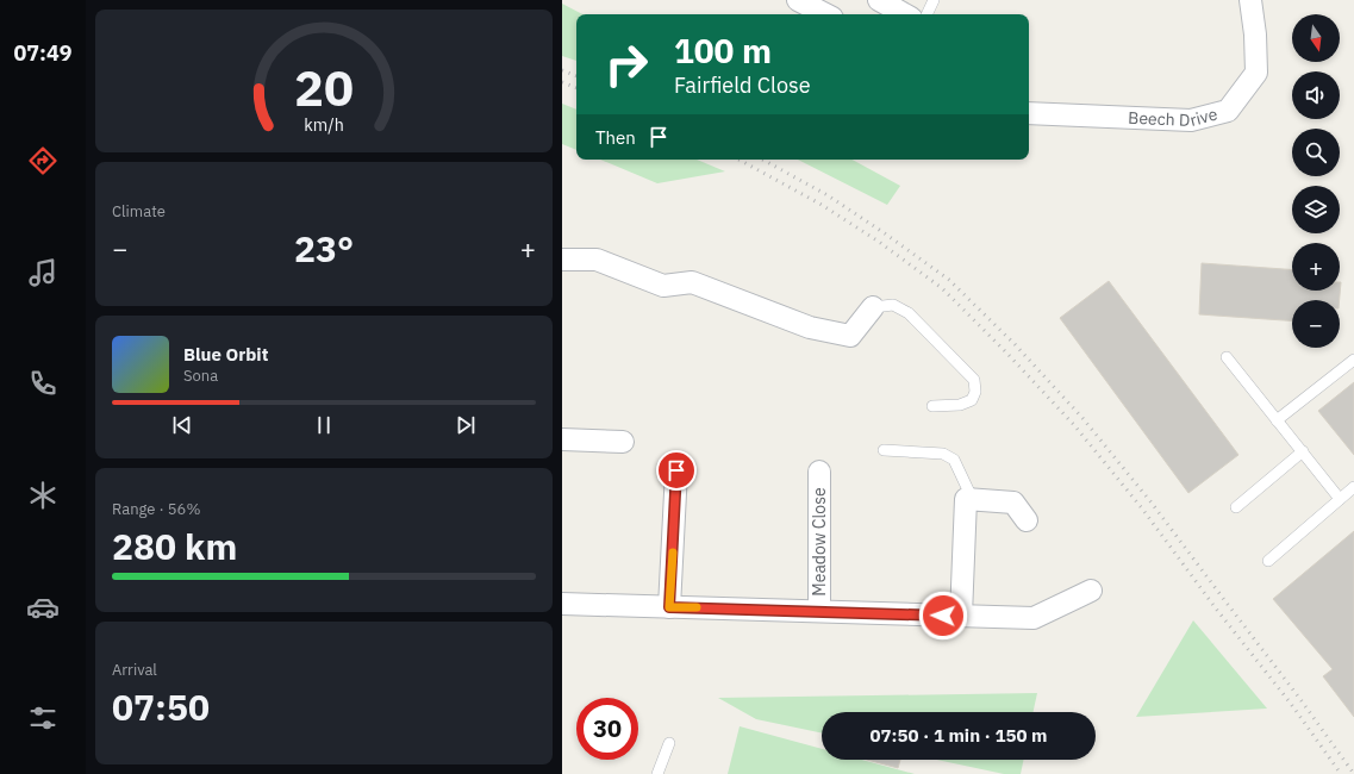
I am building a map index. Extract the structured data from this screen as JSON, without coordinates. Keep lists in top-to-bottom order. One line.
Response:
{"streets":{"street":["Beech Drive","Meadow Close"]},"north":"bottom","page":{"tabs":"07:49","map_buttons":["+","−"],"turn":["100 m","Fairfield Close"],"then":"Then","tile":["Climate",["Range · 56%","280 km"],["Arrival","07:50"]],"heat":["−","23°","+"],"song":["Blue Orbit","Sona"],"limit":"30","trip":"07:50 · 1 min · 150 m","gauge":["20","km/h"]}}
